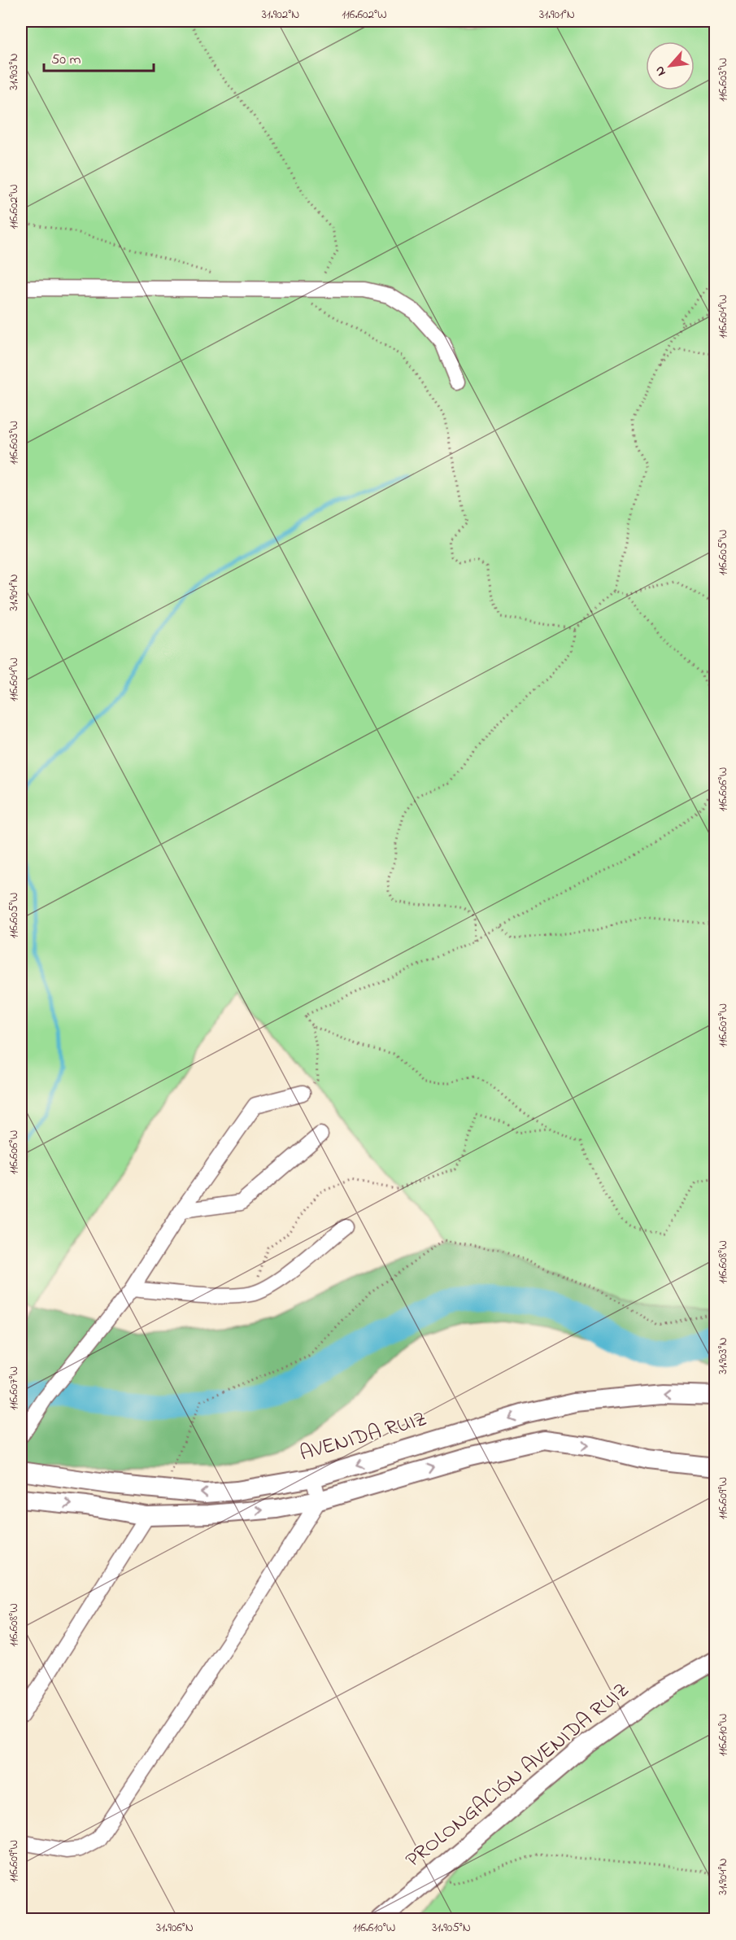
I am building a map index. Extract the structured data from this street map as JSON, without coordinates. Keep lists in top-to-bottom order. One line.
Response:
{"streets":{"street":["AVENIDA RUIZ","PROLONGACIÓN AVENIDA RUIZ"]},"scale_bar":"50 m","north":"bottom left","coordinates":["31.902°N","116.602°W","31.901°N","31.903°N","116.603°W","116.604°W","116.605°W","31.904°N","116.606°W","116.607°W","116.608°W","116.609°W","116.610°W","31.906°N","31.905°N"]}
